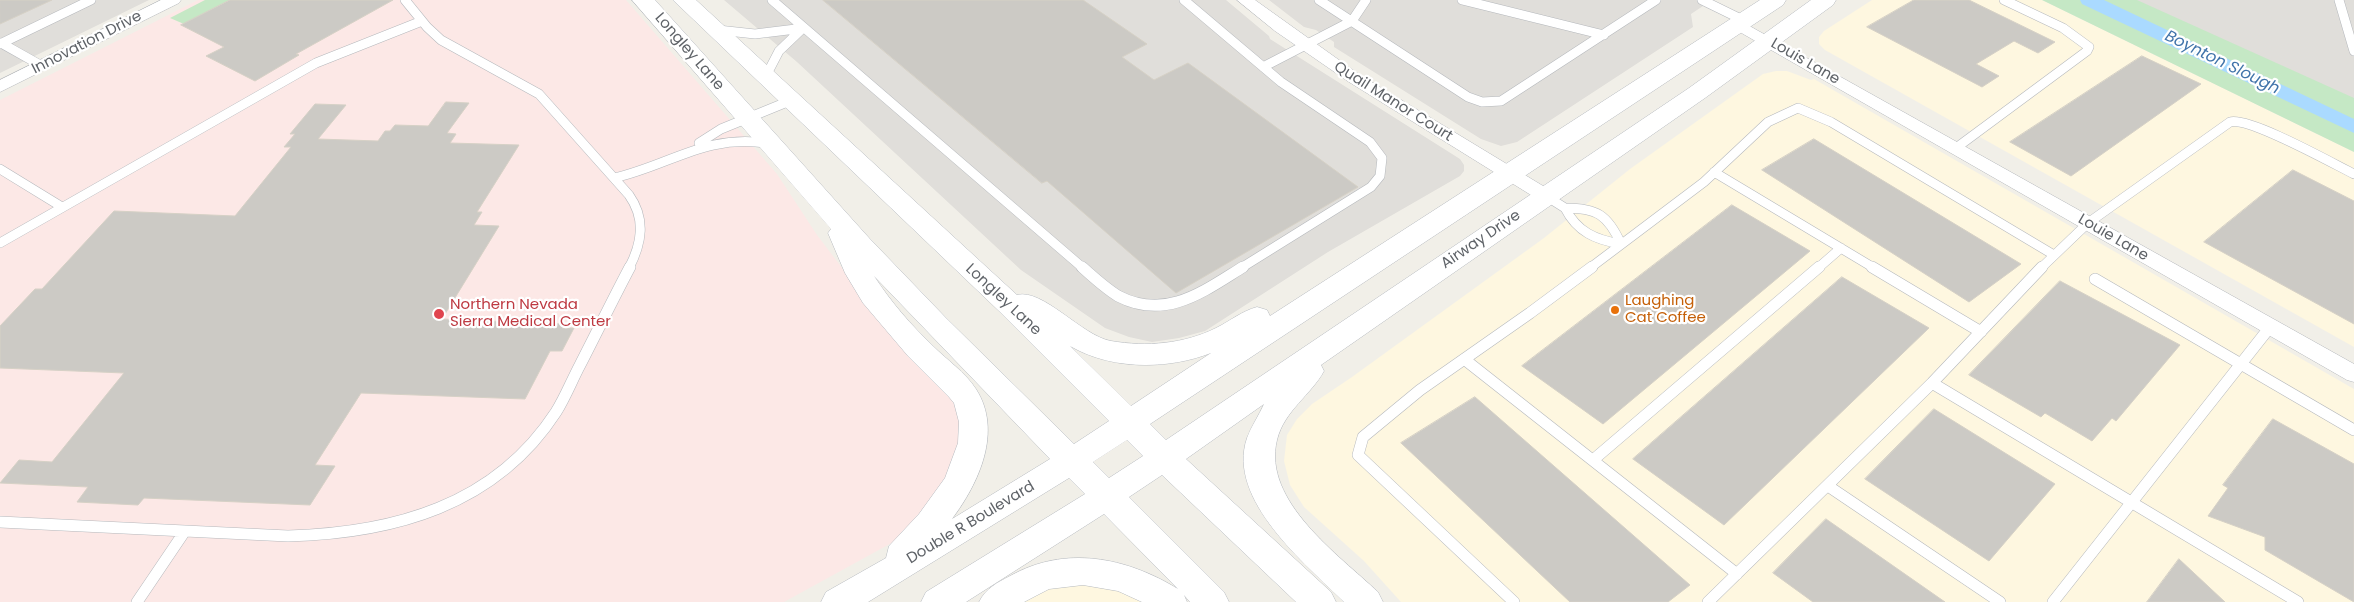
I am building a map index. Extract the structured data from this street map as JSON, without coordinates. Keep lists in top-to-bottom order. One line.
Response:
{"streets":{"main road":["Longley Lane","Airway Drive","Double R Boulevard"],"street":["Innovation Drive","Louis Lane","Quail Manor Court","Louie Lane"]},"crossings":[["Longley Lane","Airway Drive"],["Longley Lane","Double R Boulevard"],["Louis Lane","Louie Lane"],["Louis Lane","Airway Drive"],["Quail Manor Court","Airway Drive"]],"water":["Boynton Slough"],"places":["Laughing Cat Coffee","Northern Nevada Sierra Medical Center"]}
